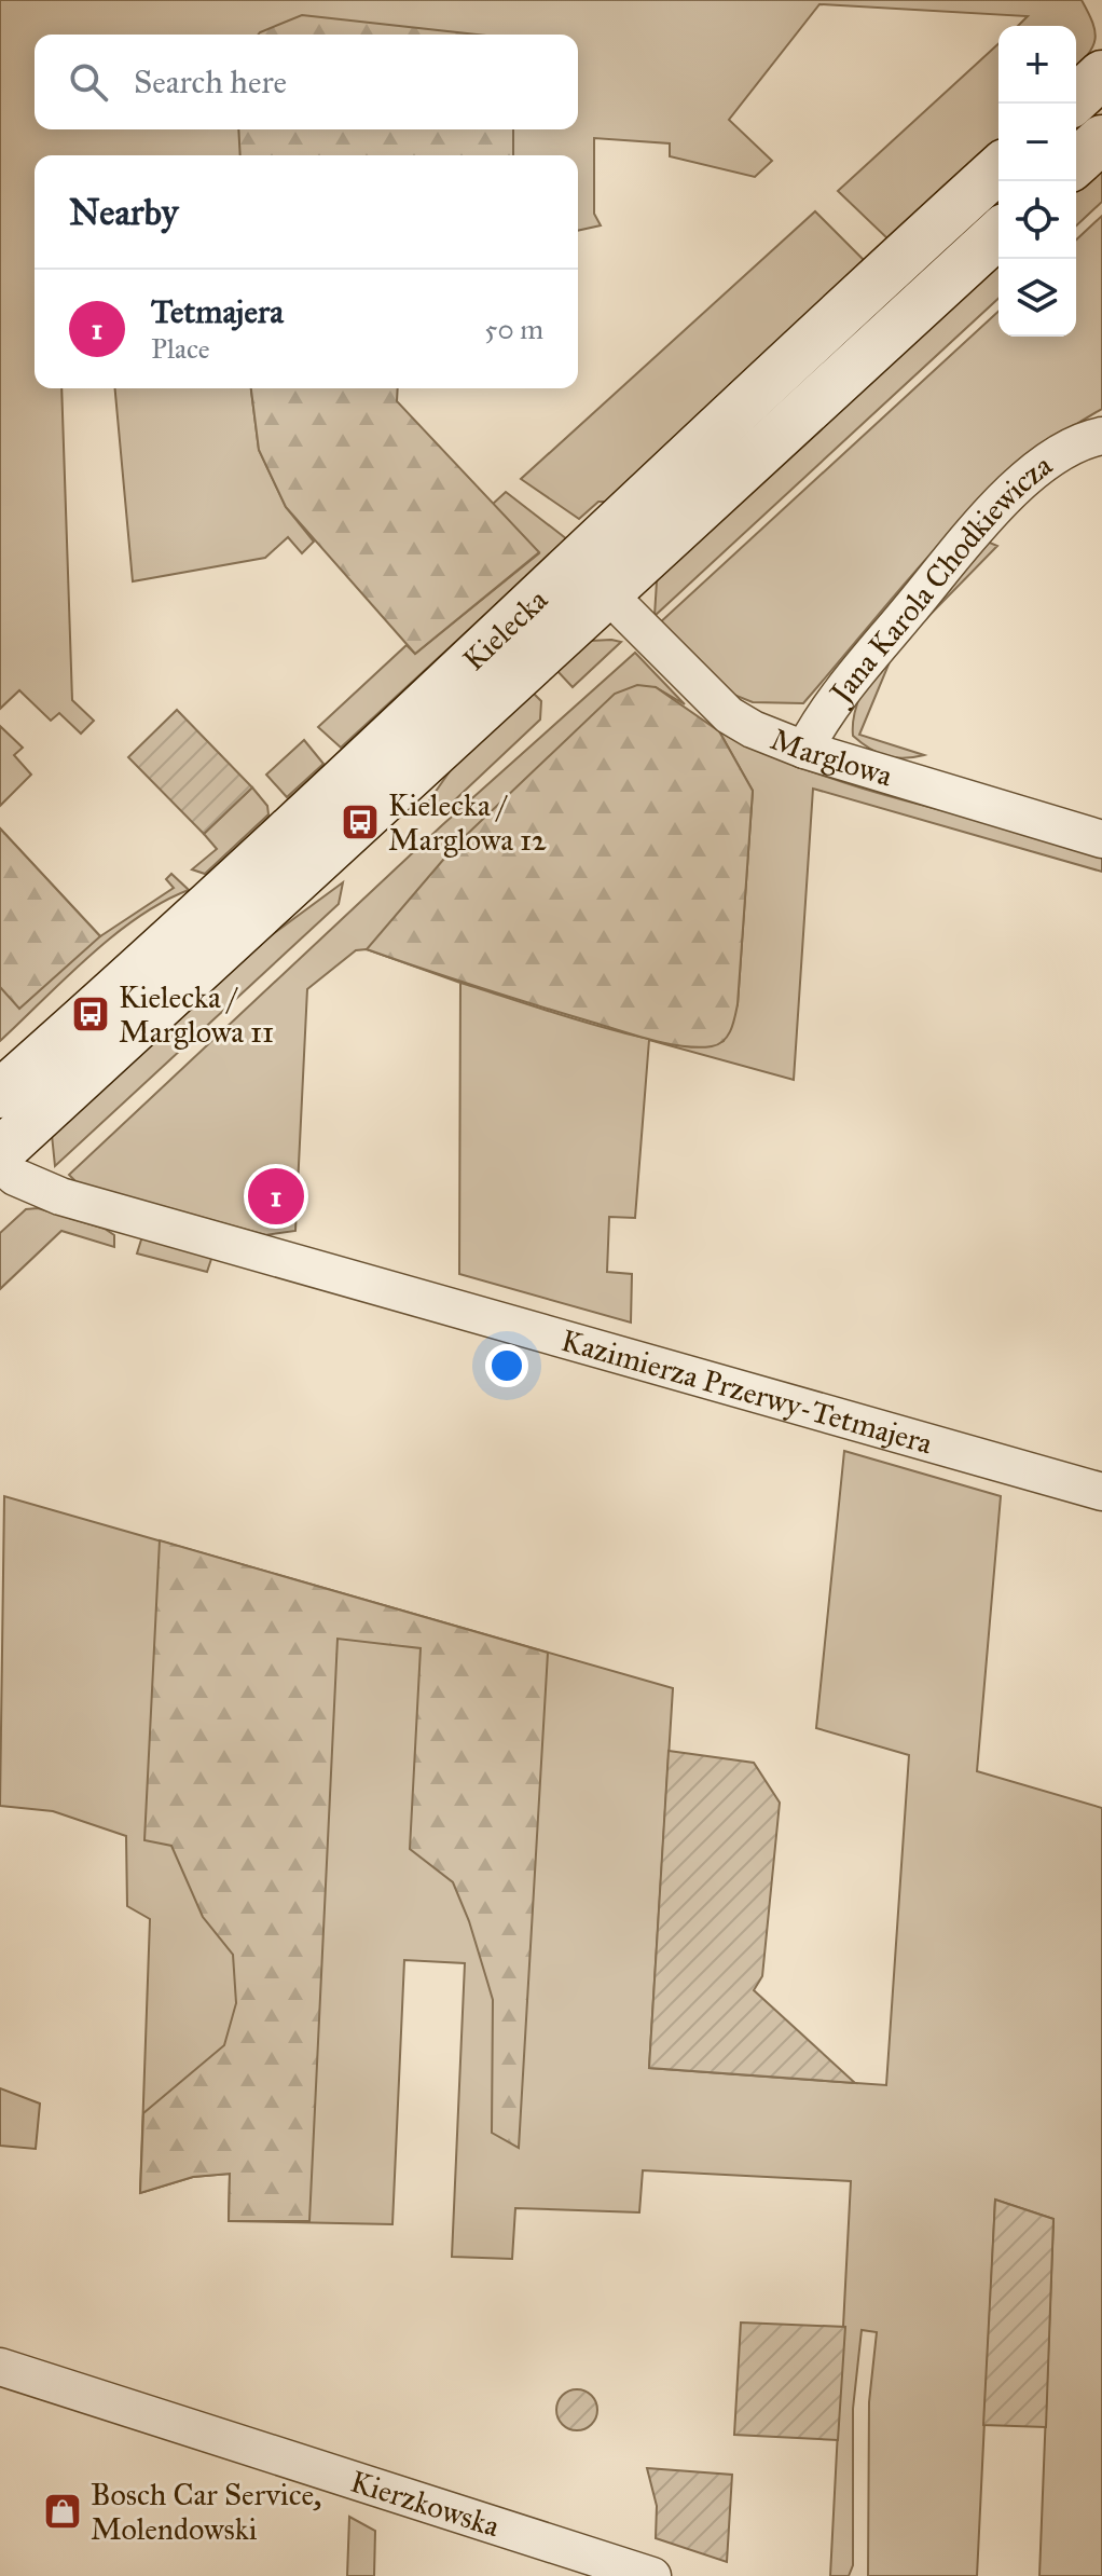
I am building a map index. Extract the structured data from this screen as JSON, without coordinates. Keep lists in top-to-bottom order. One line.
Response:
{"streets":{"main road":["Kielecka"],"street":["Jana Karola Chodkiewicza","Marglowa","Kazimierza Przerwy-Tetmajera","Kierzkowska"]},"crossings":[["Jana Karola Chodkiewicza","Marglowa"],["Kielecka","Marglowa"]],"places":{"bus stop":["Kielecka / Marglowa 12","Kielecka / Marglowa 11"],"shop":["Bosch Car Service, Molendowski"]},"page":{"map_buttons":["+","−"],"search":"Search here","heading":"Nearby","list":[{"mark":"1","name":"Tetmajera","note":"Place","value":"50 m"}],"pins":"1"}}
